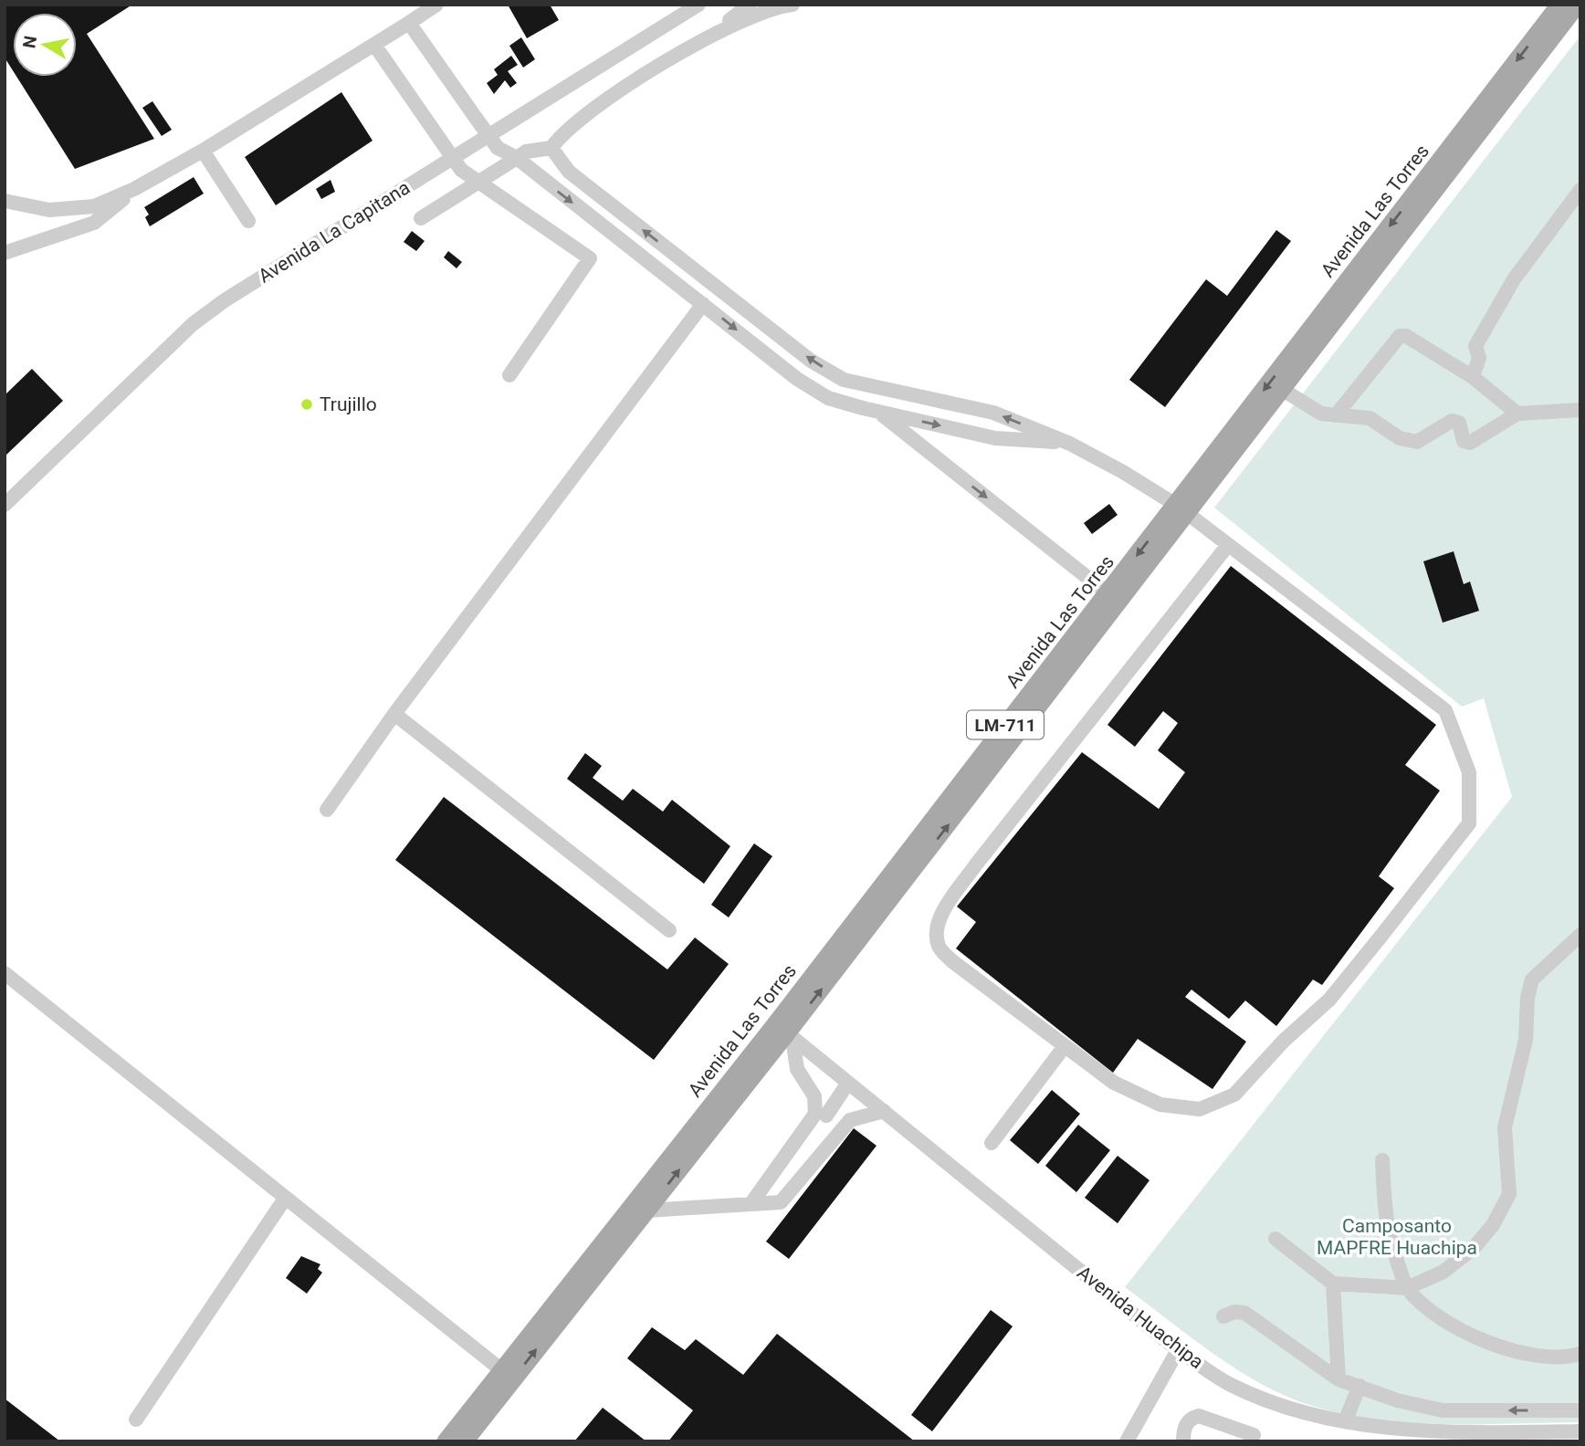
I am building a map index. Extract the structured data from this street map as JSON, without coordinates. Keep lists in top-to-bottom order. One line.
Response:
{"streets":{"main road":["Avenida Las Torres","LM-711"],"street":["Avenida La Capitana","Avenida Huachipa"]},"crossings":[["Avenida Las Torres","Avenida Huachipa"]],"parks":["Camposanto MAPFRE Huachipa"],"places":["Trujillo"],"north":"left"}
